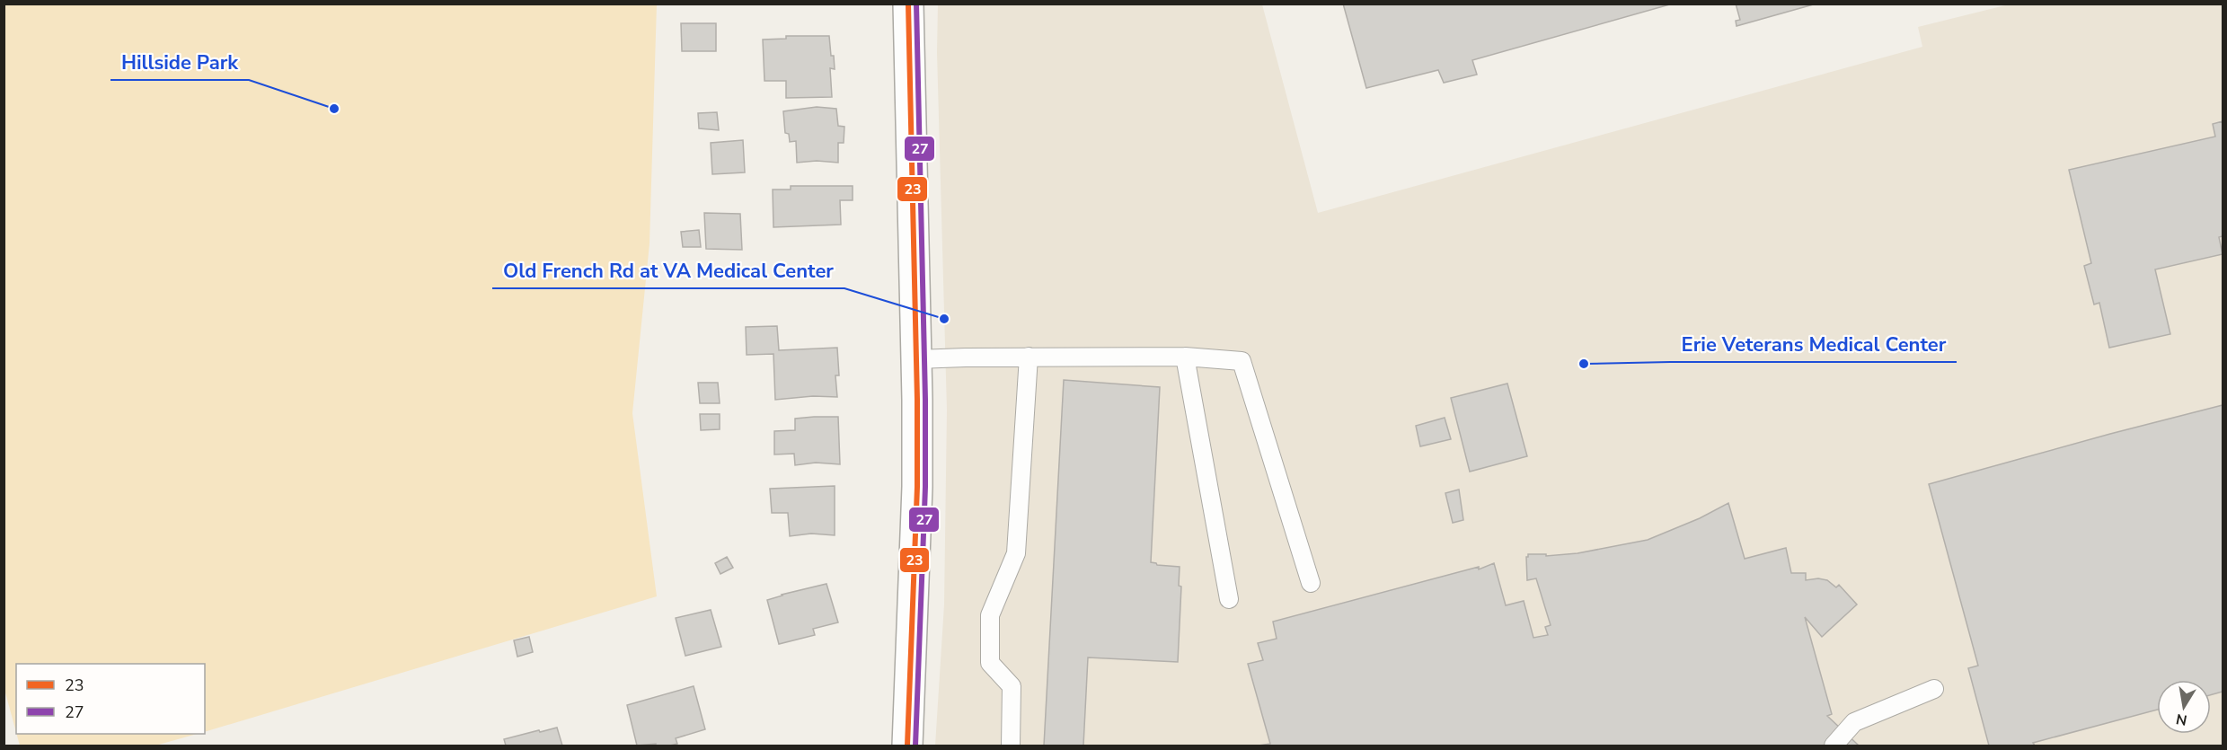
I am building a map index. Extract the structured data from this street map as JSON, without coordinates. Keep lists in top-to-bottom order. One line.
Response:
{"places":["Hillside Park","Old French Rd at VA Medical Center","Erie Veterans Medical Center"],"lines":["transit line 23","transit line 27"],"legend":["23","27"],"north":"bottom"}
